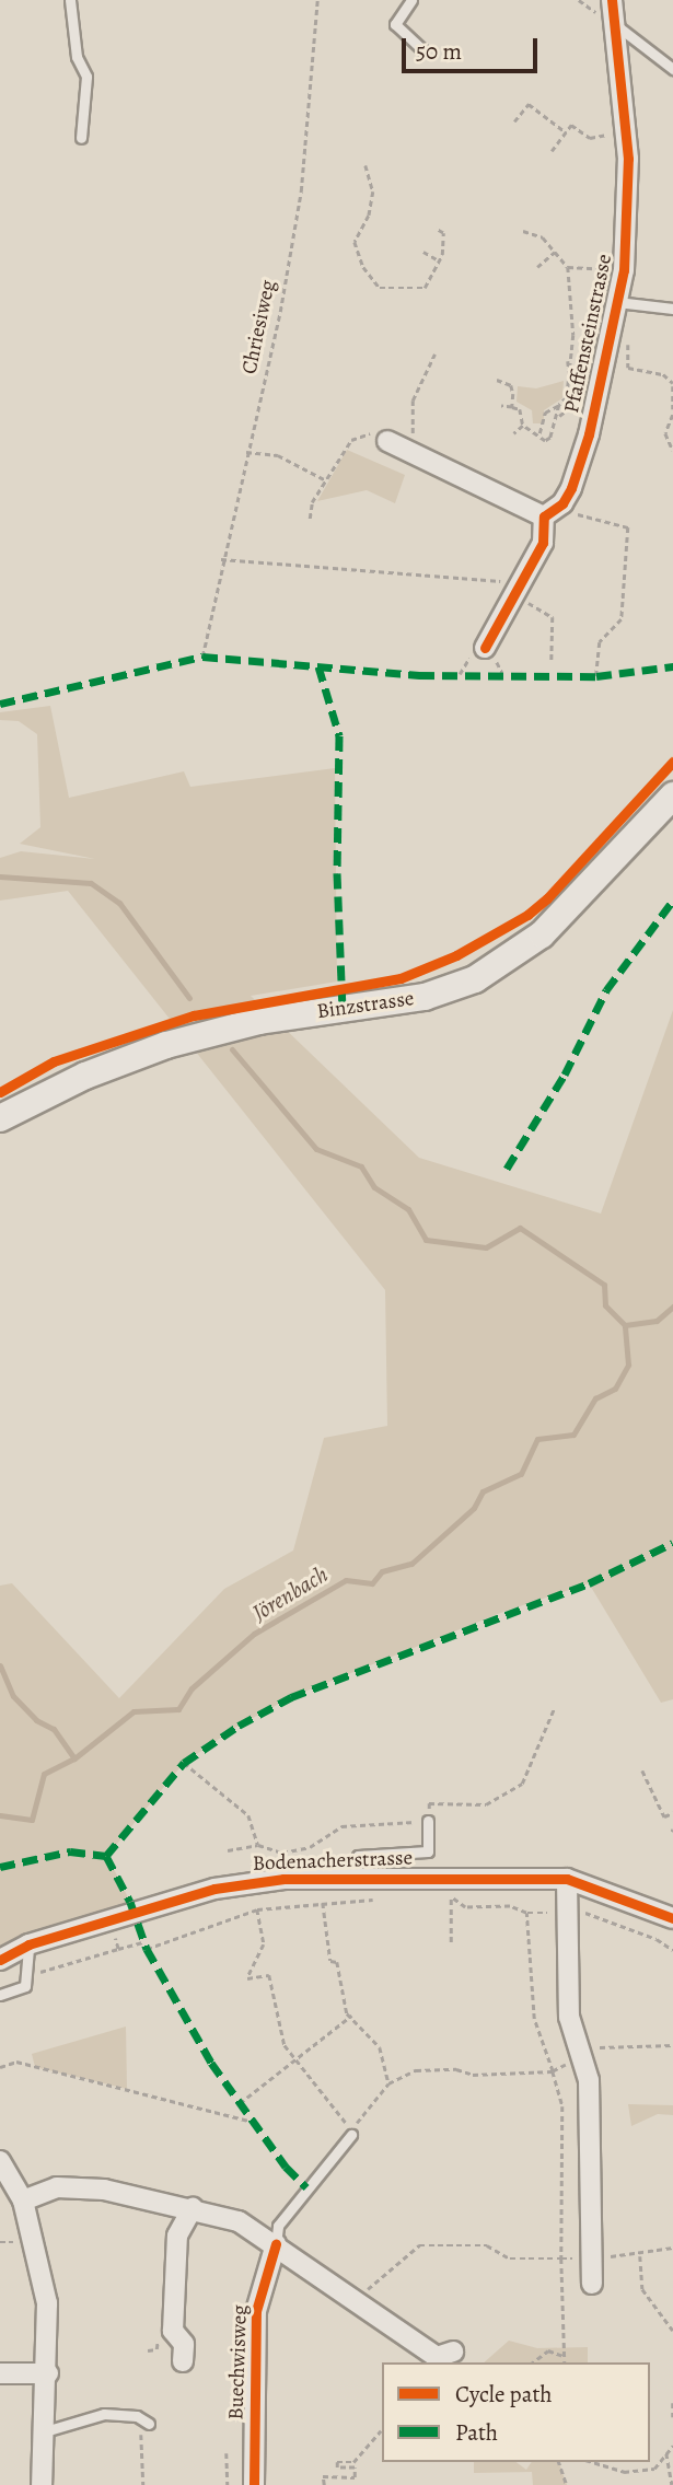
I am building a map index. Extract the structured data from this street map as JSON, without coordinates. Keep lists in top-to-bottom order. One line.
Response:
{"streets":{"main road":["Binzstrasse"],"street":["Pfaffensteinstrasse","Bodenacherstrasse","Buechwisweg"],"path":["Chriesiweg"]},"water":["Jörenbach"],"legend":["Cycle path","Path"],"scale_bar":"50 m"}
